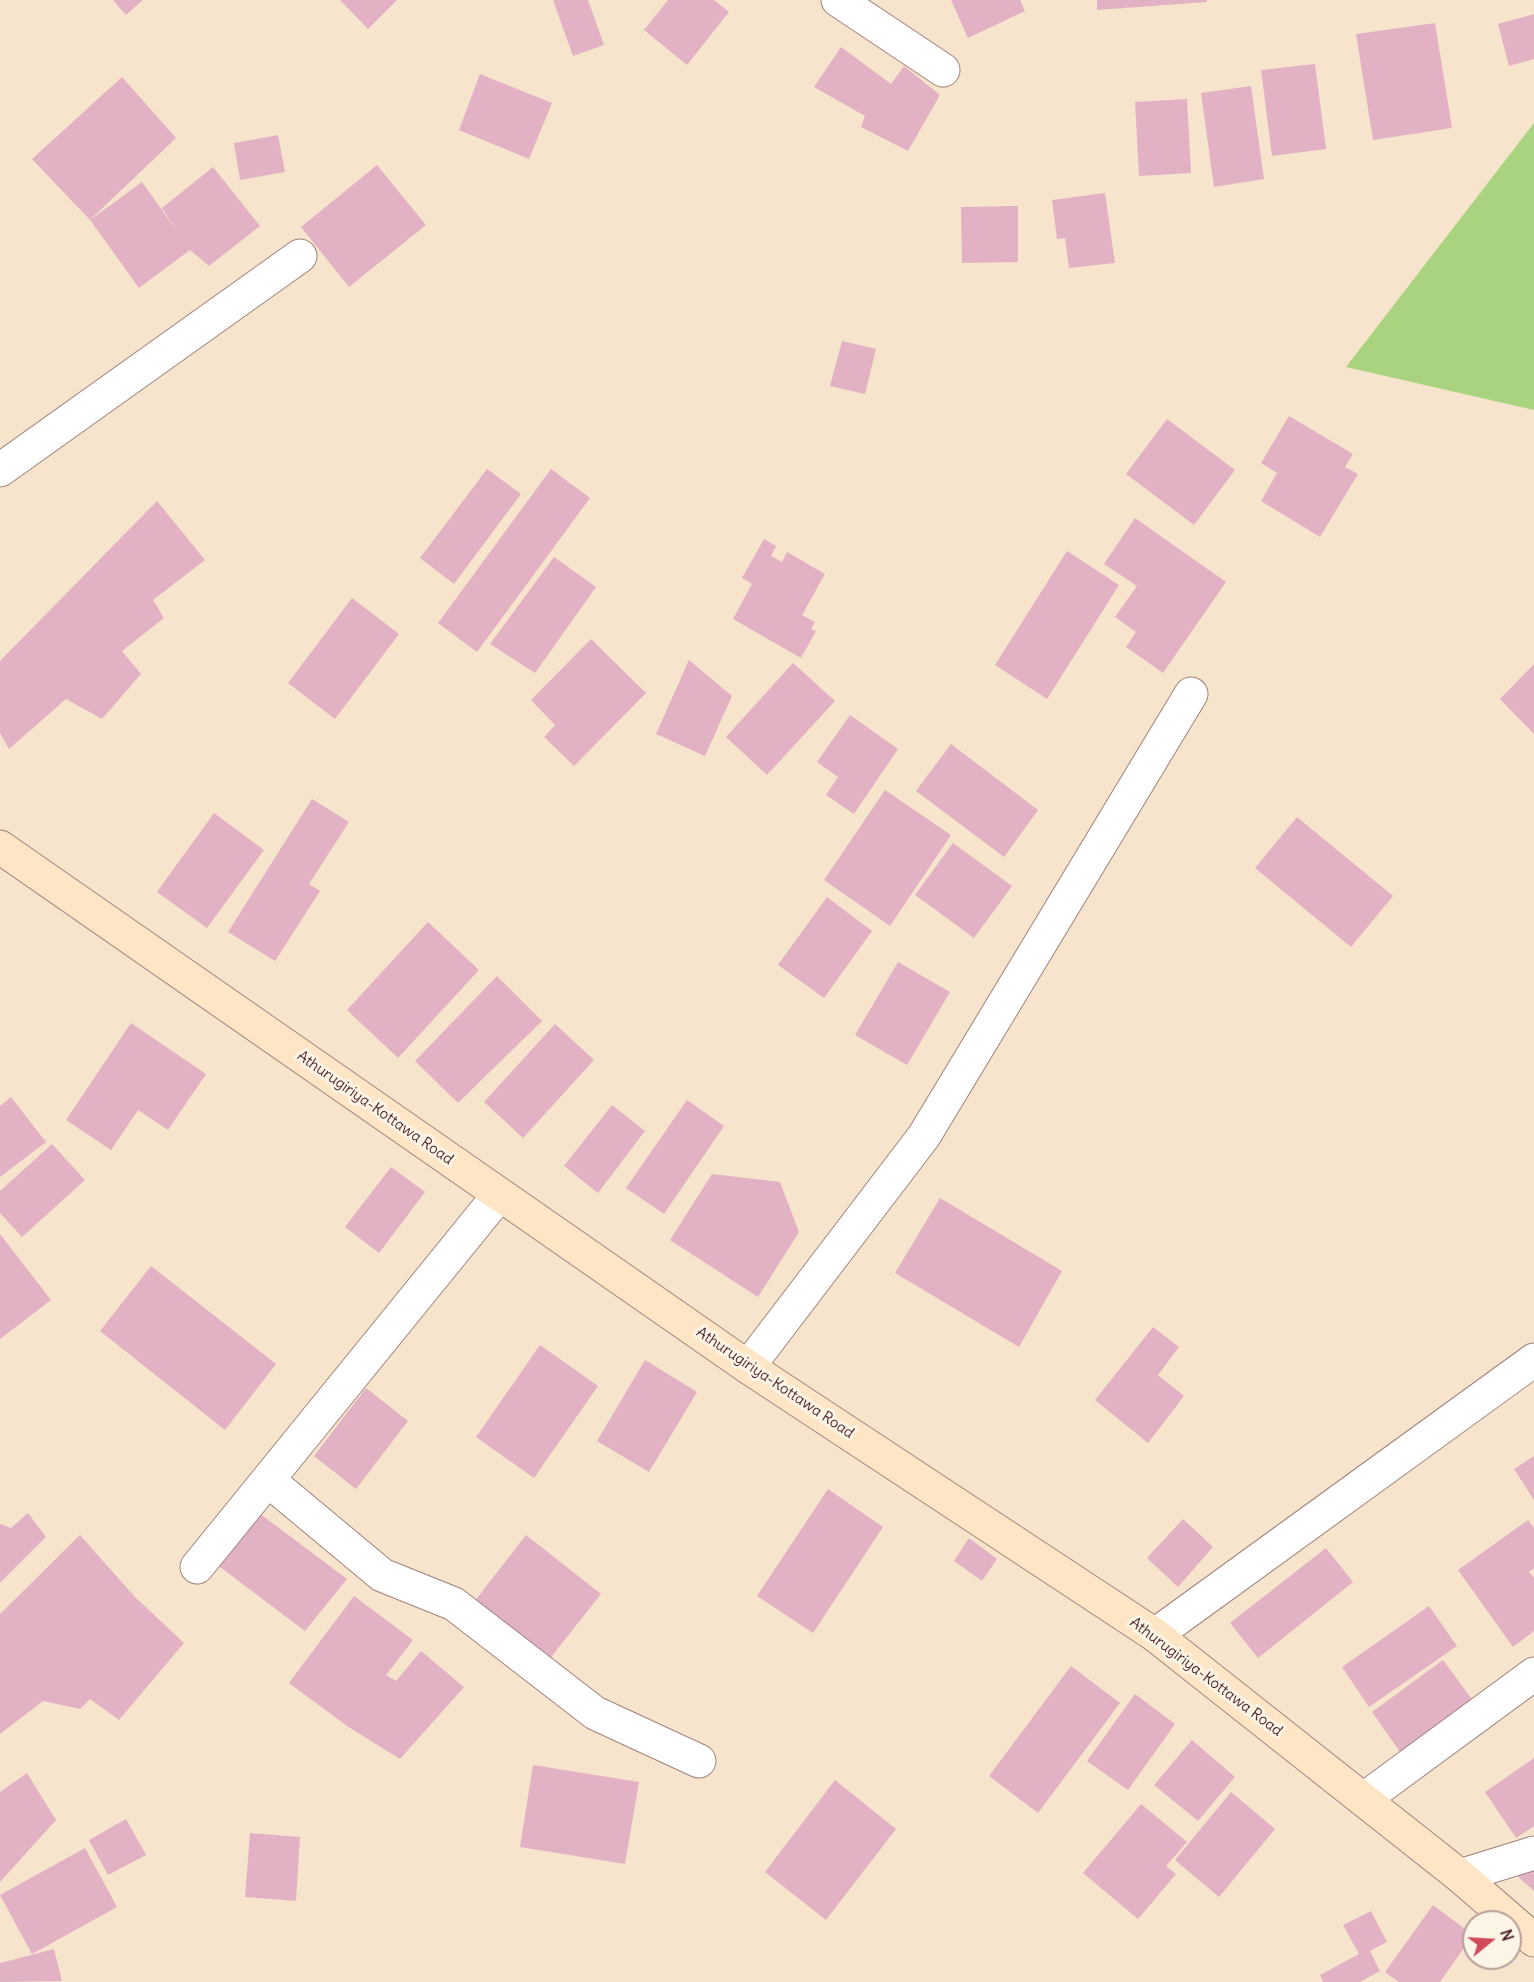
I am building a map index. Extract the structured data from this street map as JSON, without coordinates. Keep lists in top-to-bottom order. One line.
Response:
{"streets":{"main road":["Athurugiriya-Kottawa Road"]},"north":"right"}
